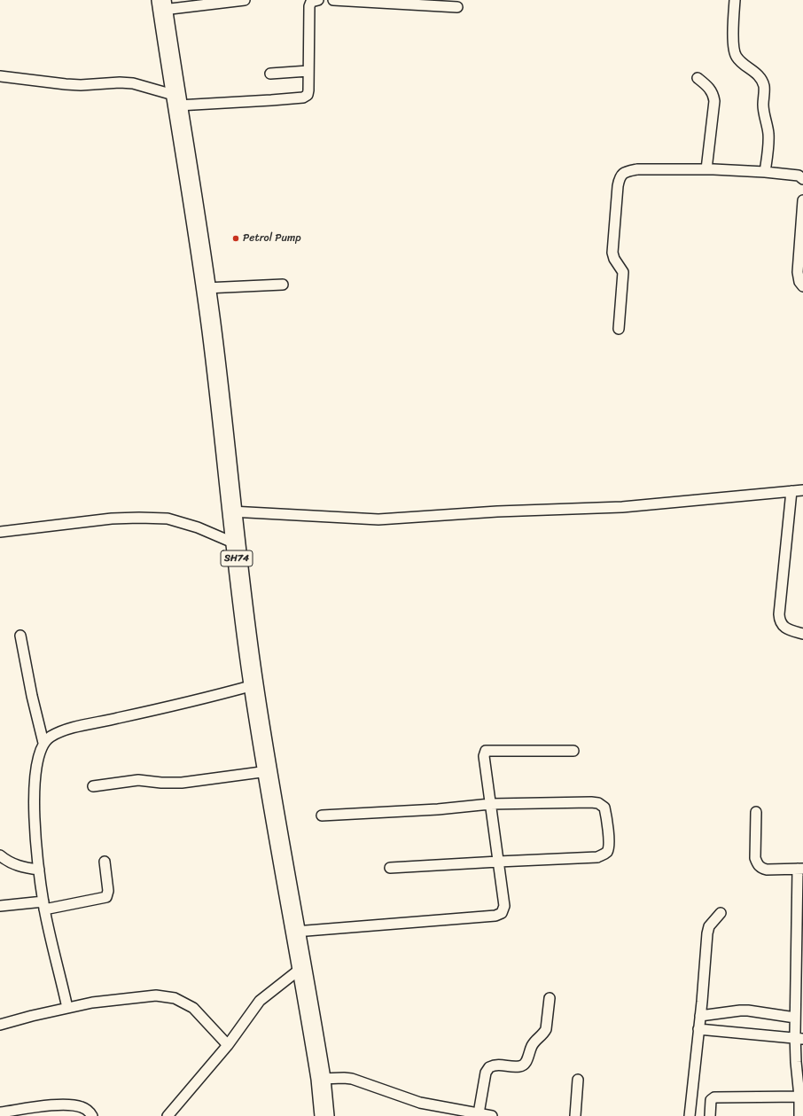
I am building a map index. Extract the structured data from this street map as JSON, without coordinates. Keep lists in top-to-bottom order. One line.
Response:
{"streets":{"highway":["SH74"]},"places":["Petrol Pump"]}
